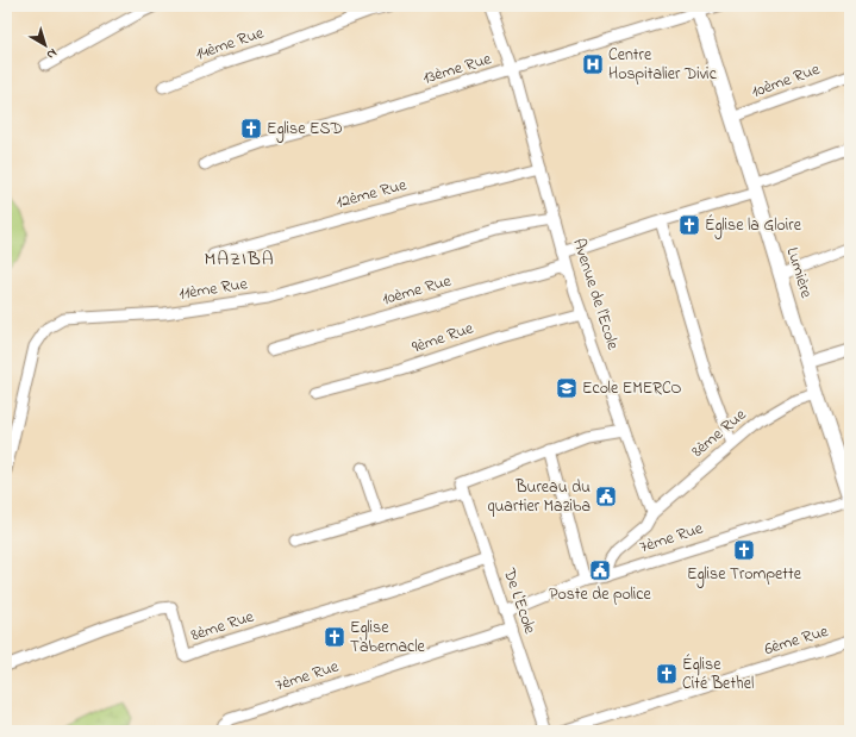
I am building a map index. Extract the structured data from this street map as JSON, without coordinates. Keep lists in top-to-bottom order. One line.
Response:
{"streets":{"street":["14ème Rue","13ème Rue","10ème Rue","12ème Rue","Lumière","11ème Rue","Avenue de l'Ecole","9ème Rue","8ème Rue","7ème Rue","De L'Ecole","6ème Rue"]},"crossings":[["13ème Rue","Lumière"],["13ème Rue","Avenue de l'Ecole"],["10ème Rue","Lumière"],["10ème Rue","Avenue de l'Ecole"],["12ème Rue","Avenue de l'Ecole"],["Lumière","8ème Rue"],["Lumière","7ème Rue"],["11ème Rue","Avenue de l'Ecole"],["Avenue de l'Ecole","9ème Rue"],["Avenue de l'Ecole","8ème Rue"],["8ème Rue","De L'Ecole"],["7ème Rue","De L'Ecole"]],"districts":["MAZIBA"],"places":{"hospital":["Centre Hospitalier Divic"],"church":["Eglise ESD","Église la Gloire","Eglise Trompette","Eglise Tabernacle","Église Cité Bethel"],"school or university":["Ecole EMERCO"],"public building":["Bureau du quartier Maziba","Poste de police"]},"north":"bottom right"}
